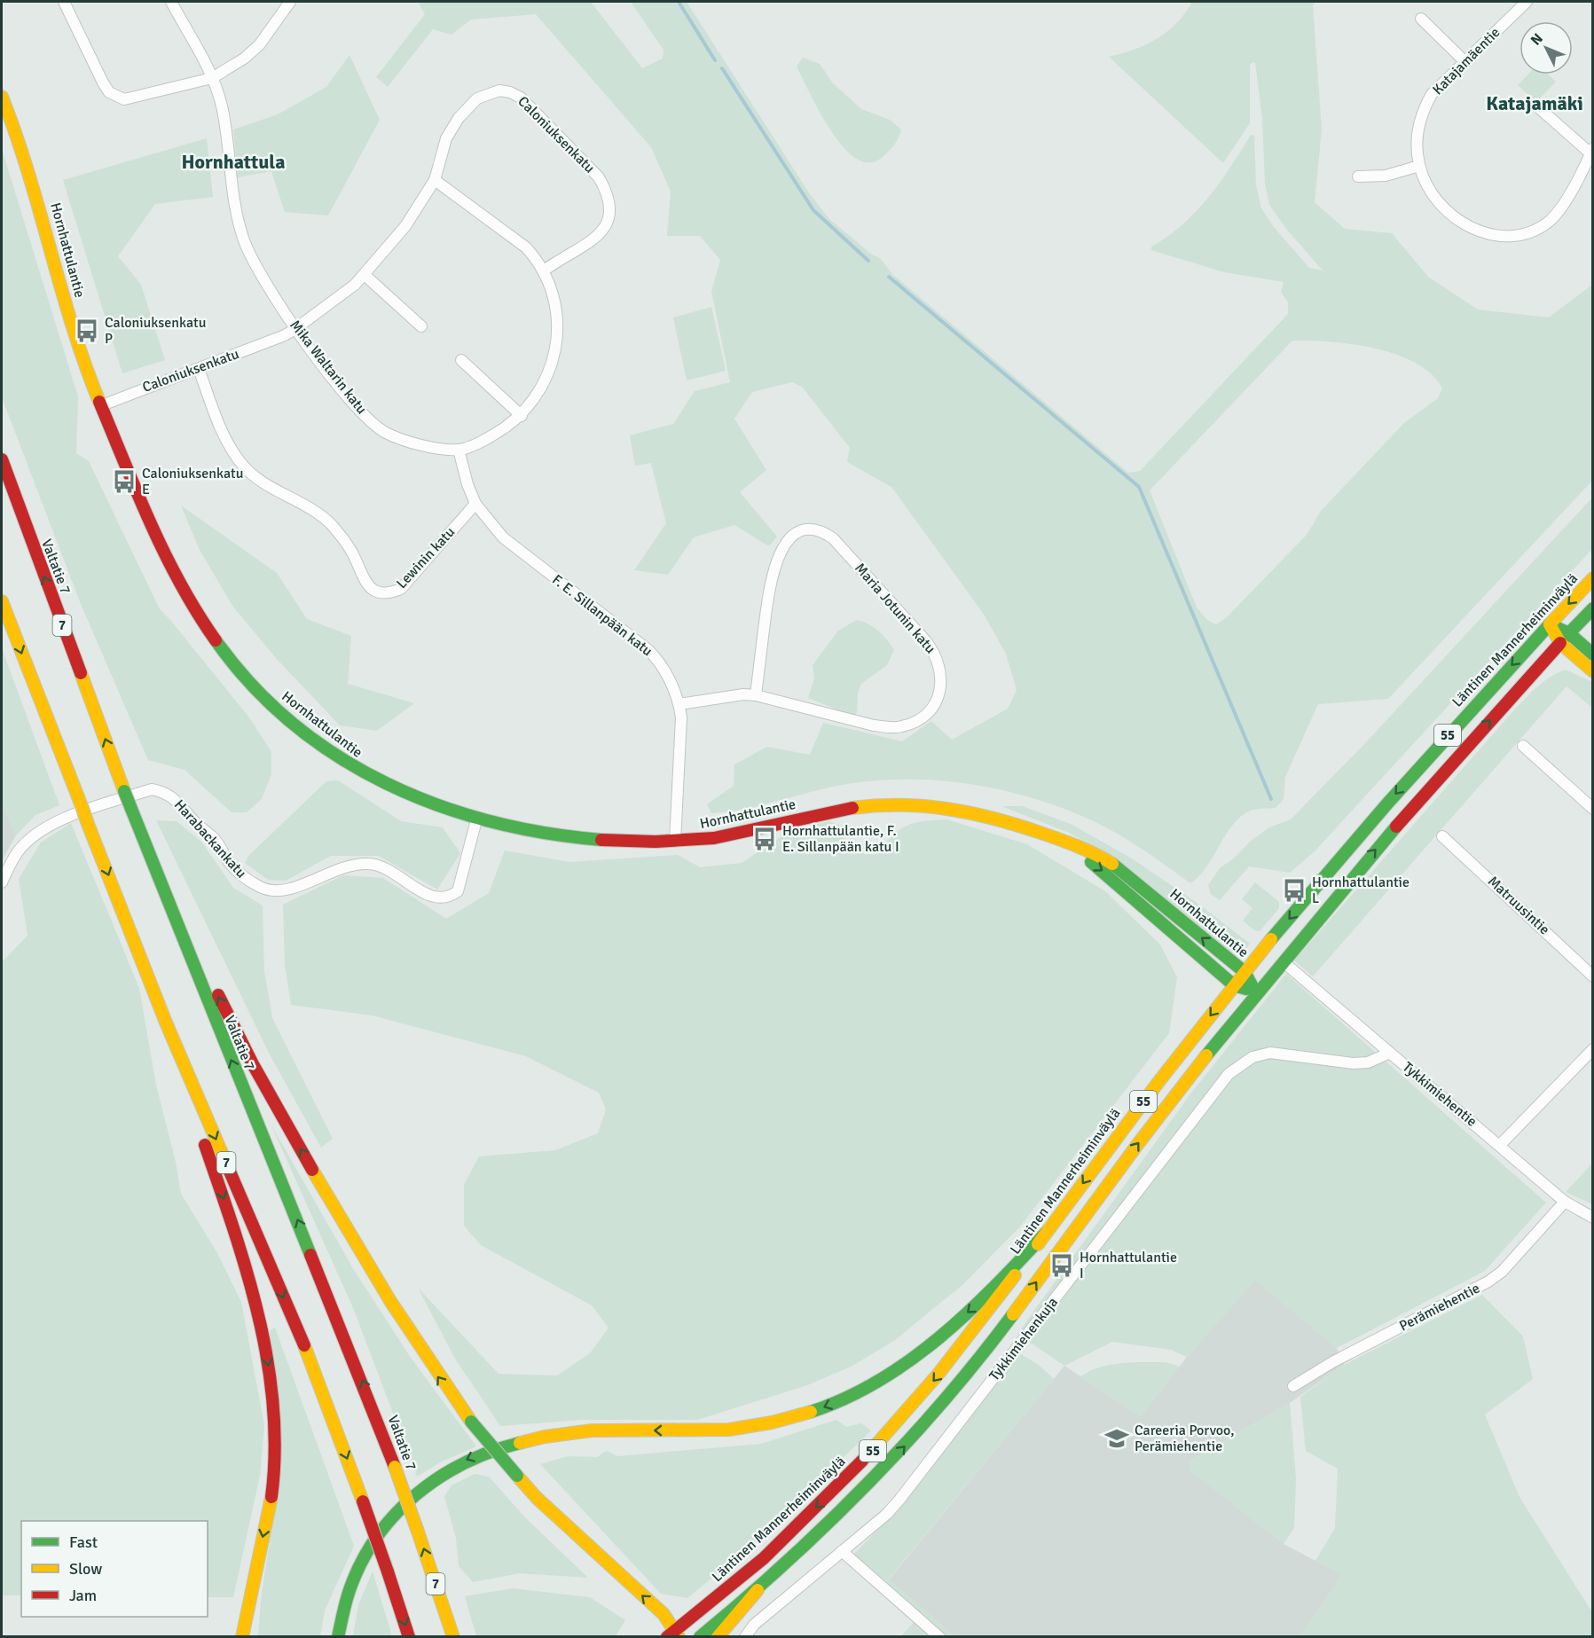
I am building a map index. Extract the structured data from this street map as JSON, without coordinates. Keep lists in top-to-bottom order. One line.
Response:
{"streets":{"main road":["Hornhattulantie","Valtatie 7","7","Läntinen Mannerheiminväylä","55"],"street":["Katajamäentie","Caloniuksenkatu","Mika Waltarin katu","Lewinin katu","Maria Jotunin katu","F. E. Sillanpään katu","Harabackankatu","Matruusintie","Tykkimiehentie","Perämiehentie","Tykkimiehenkuja"]},"crossings":[["Caloniuksenkatu","Hornhattulantie"],["Caloniuksenkatu","Mika Waltarin katu"],["Caloniuksenkatu","Lewinin katu"],["Hornhattulantie","F. E. Sillanpään katu"],["Hornhattulantie","Läntinen Mannerheiminväylä"],["Hornhattulantie","55"],["Hornhattulantie","Harabackankatu"],["Mika Waltarin katu","F. E. Sillanpään katu"],["Lewinin katu","F. E. Sillanpään katu"],["Maria Jotunin katu","F. E. Sillanpään katu"],["Tykkimiehentie","Perämiehentie"],["Tykkimiehentie","Tykkimiehenkuja"]],"districts":["Katajamäki","Hornhattula"],"places":{"bus stop":["Caloniuksenkatu P","Caloniuksenkatu E","Hornhattulantie, F. E. Sillanpään katu I","Hornhattulantie L","Hornhattulantie I"],"school or university":["Careeria Porvoo, Perämiehentie"]},"legend":["Fast","Slow","Jam"],"north":"top left"}
